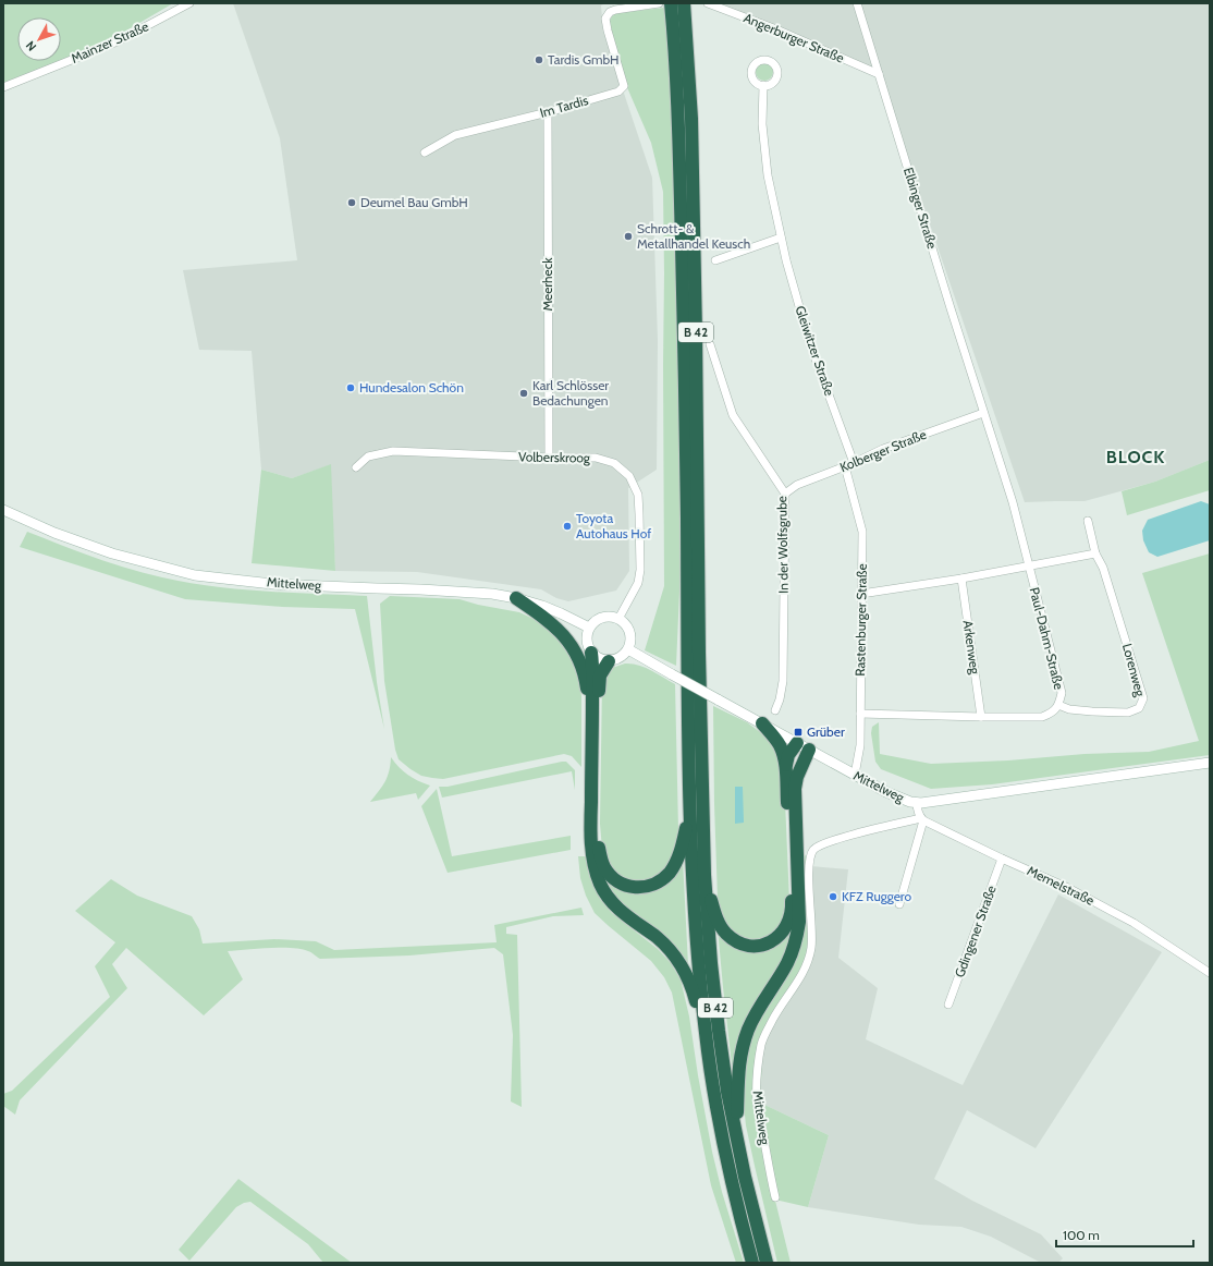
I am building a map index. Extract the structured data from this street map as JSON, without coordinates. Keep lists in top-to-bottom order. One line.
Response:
{"streets":{"highway":["B 42"],"main road":["Mittelweg"],"street":["Angerburger Straße","Mainzer Straße","Im Tardis","Elbinger Straße","Meerheck","Gleiwitzer Straße","Kolberger Straße","Volberskroog","In der Wolfsgrube","Rastenburger Straße","Paul-Dahm-Straße","Arkenweg","Lorenweg","Memelstraße","Gdingener Straße"]},"crossings":[["Angerburger Straße","Elbinger Straße"],["Im Tardis","Meerheck"],["Elbinger Straße","Kolberger Straße"],["Elbinger Straße","Paul-Dahm-Straße"],["Meerheck","Volberskroog"],["Gleiwitzer Straße","Kolberger Straße"],["Kolberger Straße","In der Wolfsgrube"],["Kolberger Straße","Rastenburger Straße"],["Volberskroog","Mittelweg"],["Mittelweg","Rastenburger Straße"],["Mittelweg","Memelstraße"],["Rastenburger Straße","Paul-Dahm-Straße"],["Paul-Dahm-Straße","Arkenweg"],["Paul-Dahm-Straße","Lorenweg"],["Memelstraße","Gdingener Straße"]],"districts":["BLOCK"],"places":{"other":["Tardis GmbH","Deumel Bau GmbH","Schrott- & Metallhandel Keusch","Hundesalon Schön","Karl Schlösser Bedachungen","Toyota Autohaus Hof","KFZ Ruggero"],"transit":["Grüber"]},"scale_bar":"100 m","north":"bottom left"}
